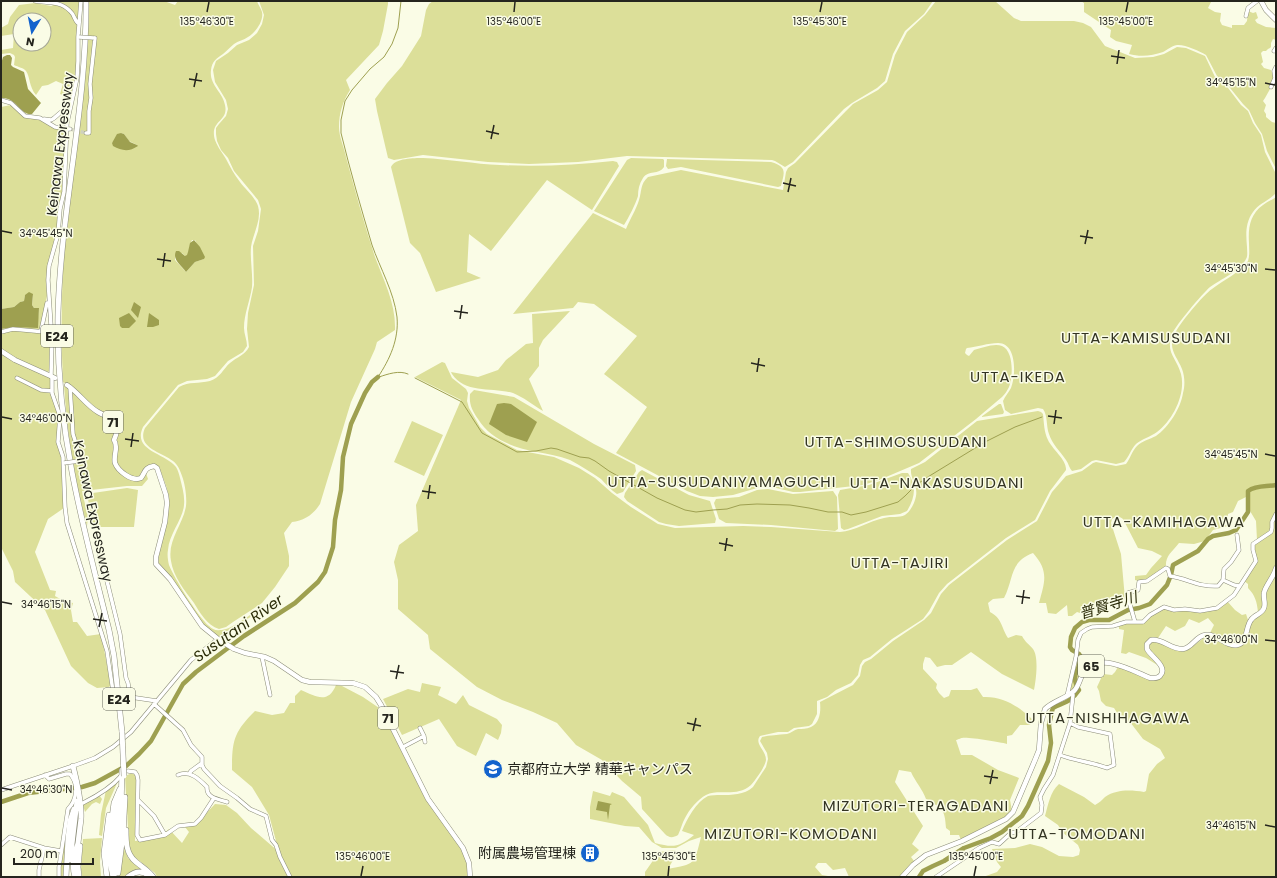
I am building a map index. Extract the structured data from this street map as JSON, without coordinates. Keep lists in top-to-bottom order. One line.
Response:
{"streets":{"highway":["Keinawa Expressway","E24"],"main road":["71","65"]},"districts":["UTTA-KAMISUSUDANI","UTTA-IKEDA","UTTA-SHIMOSUSUDANI","UTTA-SUSUDANIYAMAGUCHI","UTTA-NAKASUSUDANI","UTTA-KAMIHAGAWA","UTTA-TAJIRI","UTTA-NISHIHAGAWA","MIZUTORI-TERAGADANI","MIZUTORI-KOMODANI","UTTA-TOMODANI"],"water":["普賢寺川","Susutani River"],"places":{"school or university":["京都府立大学 精華キャンパス"],"building":["附属農場管理棟"]},"scale_bar":"200 m","north":"bottom","coordinates":["135°46'30\"E","135°46'00\"E","135°45'30\"E","135°45'00\"E","34°45'15\"N","34°45'45\"N","34°45'30\"N","34°46'00\"N","34°46'15\"N","34°46'30\"N"]}
